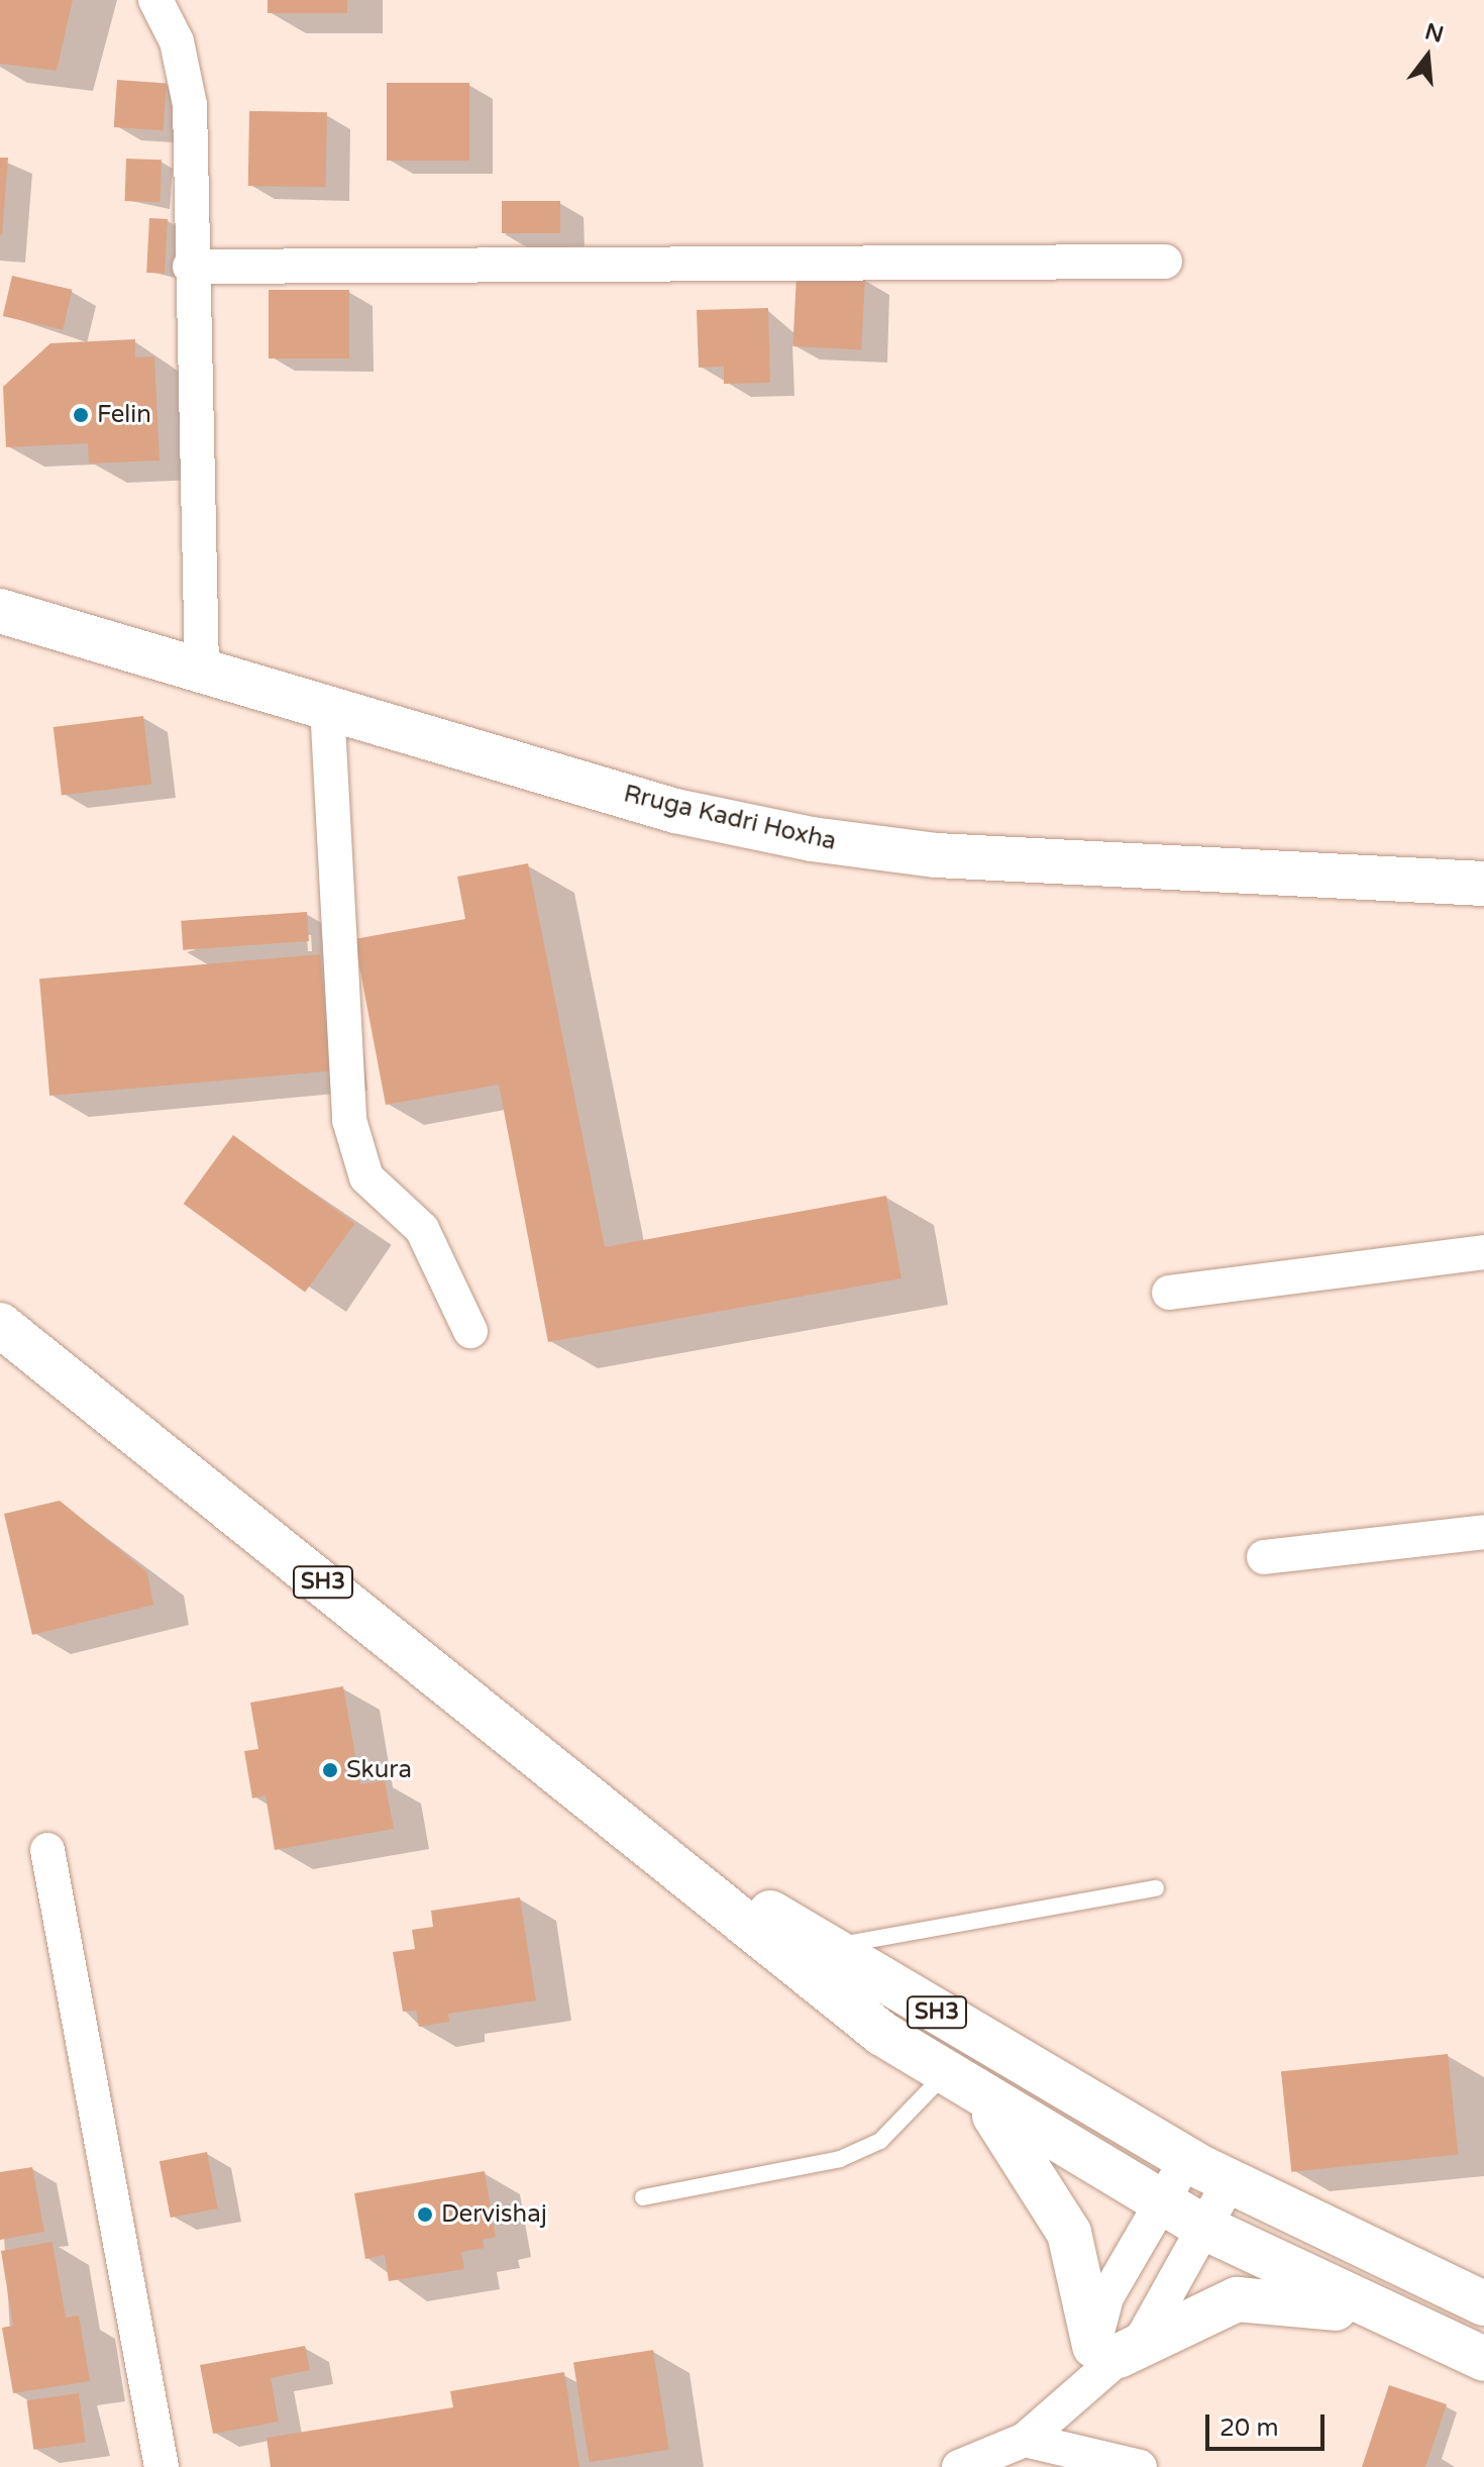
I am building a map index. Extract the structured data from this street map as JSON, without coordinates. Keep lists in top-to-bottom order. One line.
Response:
{"streets":{"main road":["Rruga Kadri Hoxha","SH3"]},"places":["Felin","Skura","Dervishaj"],"scale_bar":"20 m","north":"top"}
